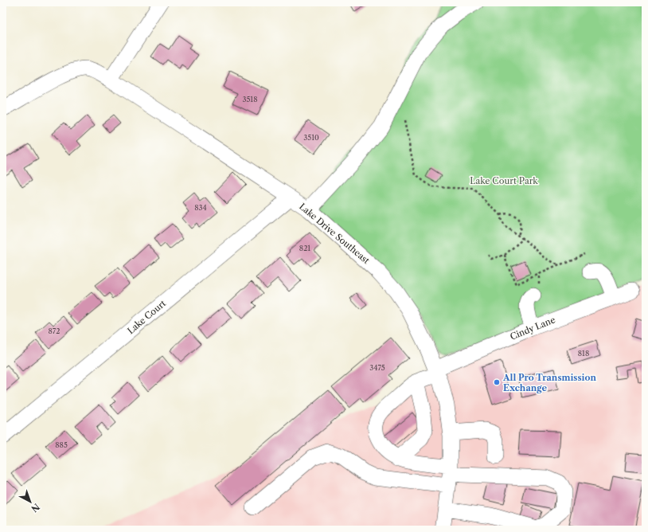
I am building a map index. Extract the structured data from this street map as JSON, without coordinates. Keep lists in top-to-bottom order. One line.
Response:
{"streets":{"street":["Lake Drive Southeast","Lake Court","Cindy Lane"]},"crossings":[["Lake Drive Southeast","Lake Court"],["Lake Drive Southeast","Cindy Lane"]],"parks":["Lake Court Park"],"places":["All Pro Transmission Exchange"],"house_numbers":["3518","3510","834","821","872","818","3475","885"],"north":"bottom right"}
